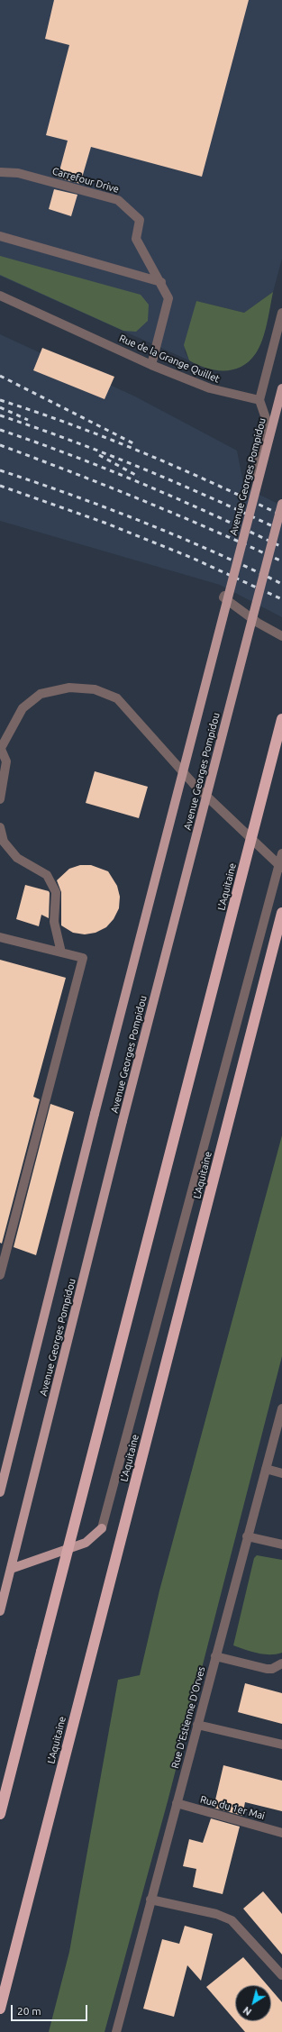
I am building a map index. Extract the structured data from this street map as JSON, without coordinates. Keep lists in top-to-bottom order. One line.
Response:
{"streets":{"highway":["L'Aquitaine"],"main road":["Avenue Georges Pompidou"],"street":["Carrefour Drive","Rue de la Grange Quillet","Rue D'Estienne D'Orves","Rue du 1er Mai"]},"crossings":[["Rue D'Estienne D'Orves","Rue du 1er Mai"]],"scale_bar":"20 m","north":"bottom left"}
